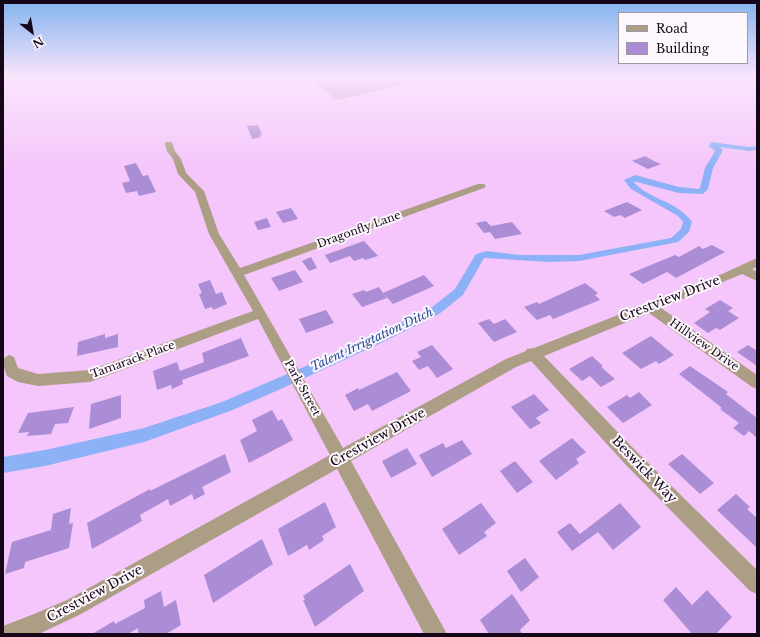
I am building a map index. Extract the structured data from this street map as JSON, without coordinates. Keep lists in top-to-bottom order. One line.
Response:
{"streets":{"street":["Dragonfly Lane","Crestview Drive","Hillview Drive","Tamarack Place","Park Street","Beswick Way"]},"crossings":[["Dragonfly Lane","Park Street"],["Crestview Drive","Hillview Drive"],["Crestview Drive","Park Street"],["Crestview Drive","Beswick Way"],["Tamarack Place","Park Street"]],"water":["Talent Irrigtation Ditch"],"legend":["Road","Building"],"north":"bottom right"}
